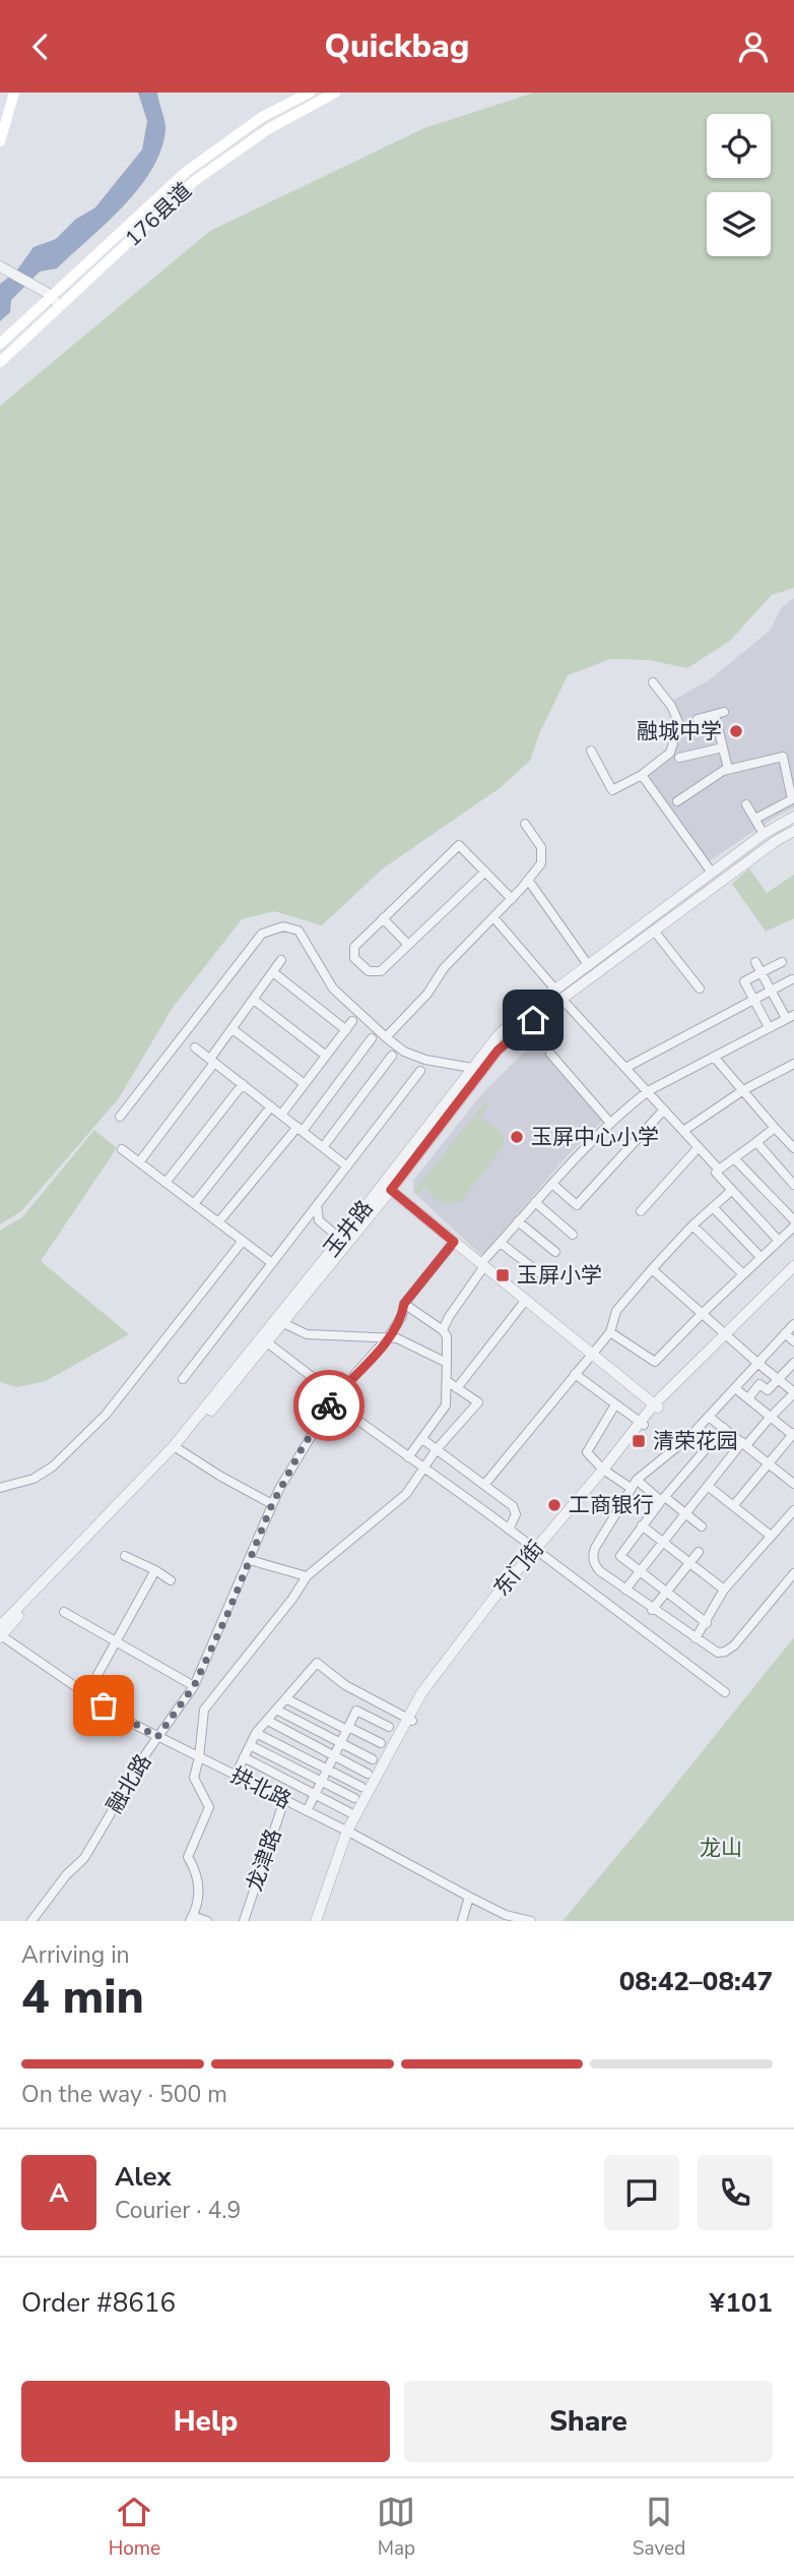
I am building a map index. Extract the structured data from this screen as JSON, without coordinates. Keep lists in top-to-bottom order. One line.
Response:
{"streets":{"main road":["176县道"],"street":["玉井路","东门街","融北路","拱北路","龙津路"]},"crossings":[["玉井路","拱北路"],["东门街","拱北路"],["融北路","拱北路"],["拱北路","龙津路"]],"parks":["龙山"],"places":{"other":["融城中学","玉屏中心小学","工商银行"],"transit":["玉屏小学","清荣花园"]},"page":{"header":"Quickbag","heading":["4 min","Arriving in","08:42–08:47"],"panel":["Alex","Courier · 4.9","Order #8616","¥101"],"bar":"On the way · 500 m","round":"A","buttons":["Help","Share"],"tabs":["Home","Map","Saved"]}}
